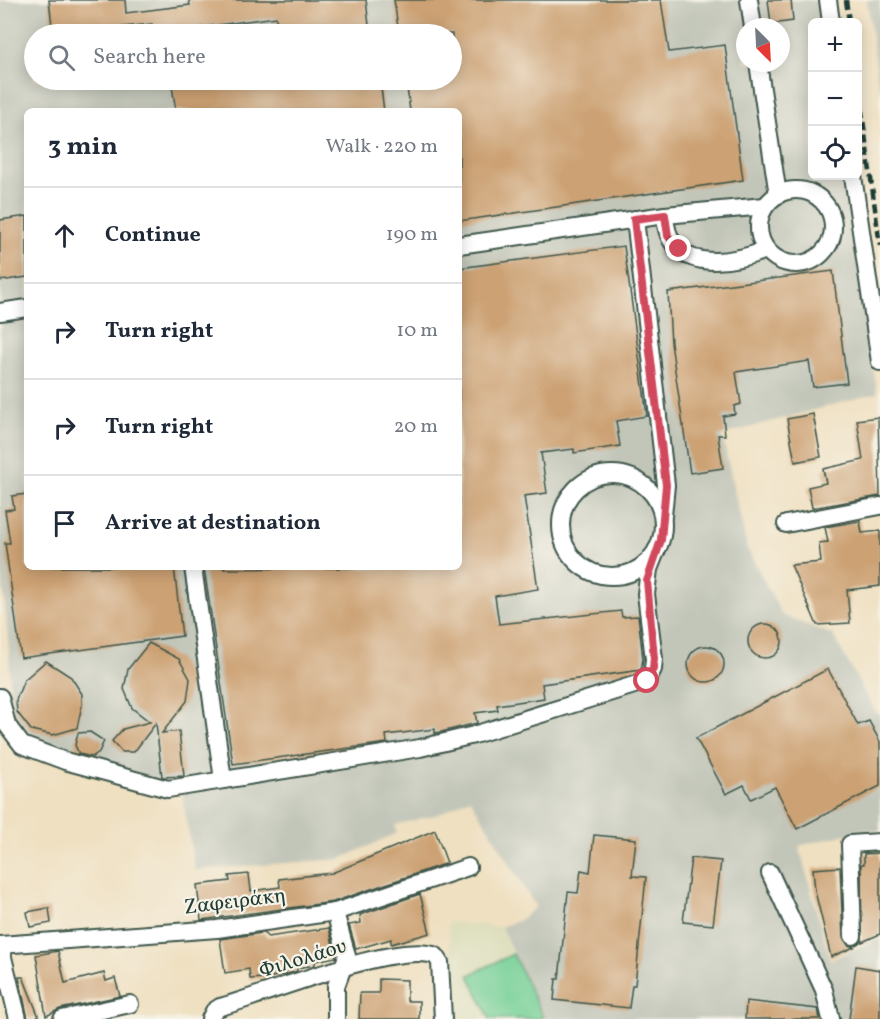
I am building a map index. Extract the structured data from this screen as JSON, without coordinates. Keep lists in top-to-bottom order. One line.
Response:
{"streets":{"street":["Ζαφειράκη","Φιλολάου"]},"north":"bottom right","page":{"map_buttons":["+","−"],"search":"Search here","heading":["3 min","Walk · 220 m"],"list":[["Continue","190 m"],["Turn right","10 m"],["Turn right","20 m"],"Arrive at destination"]}}
